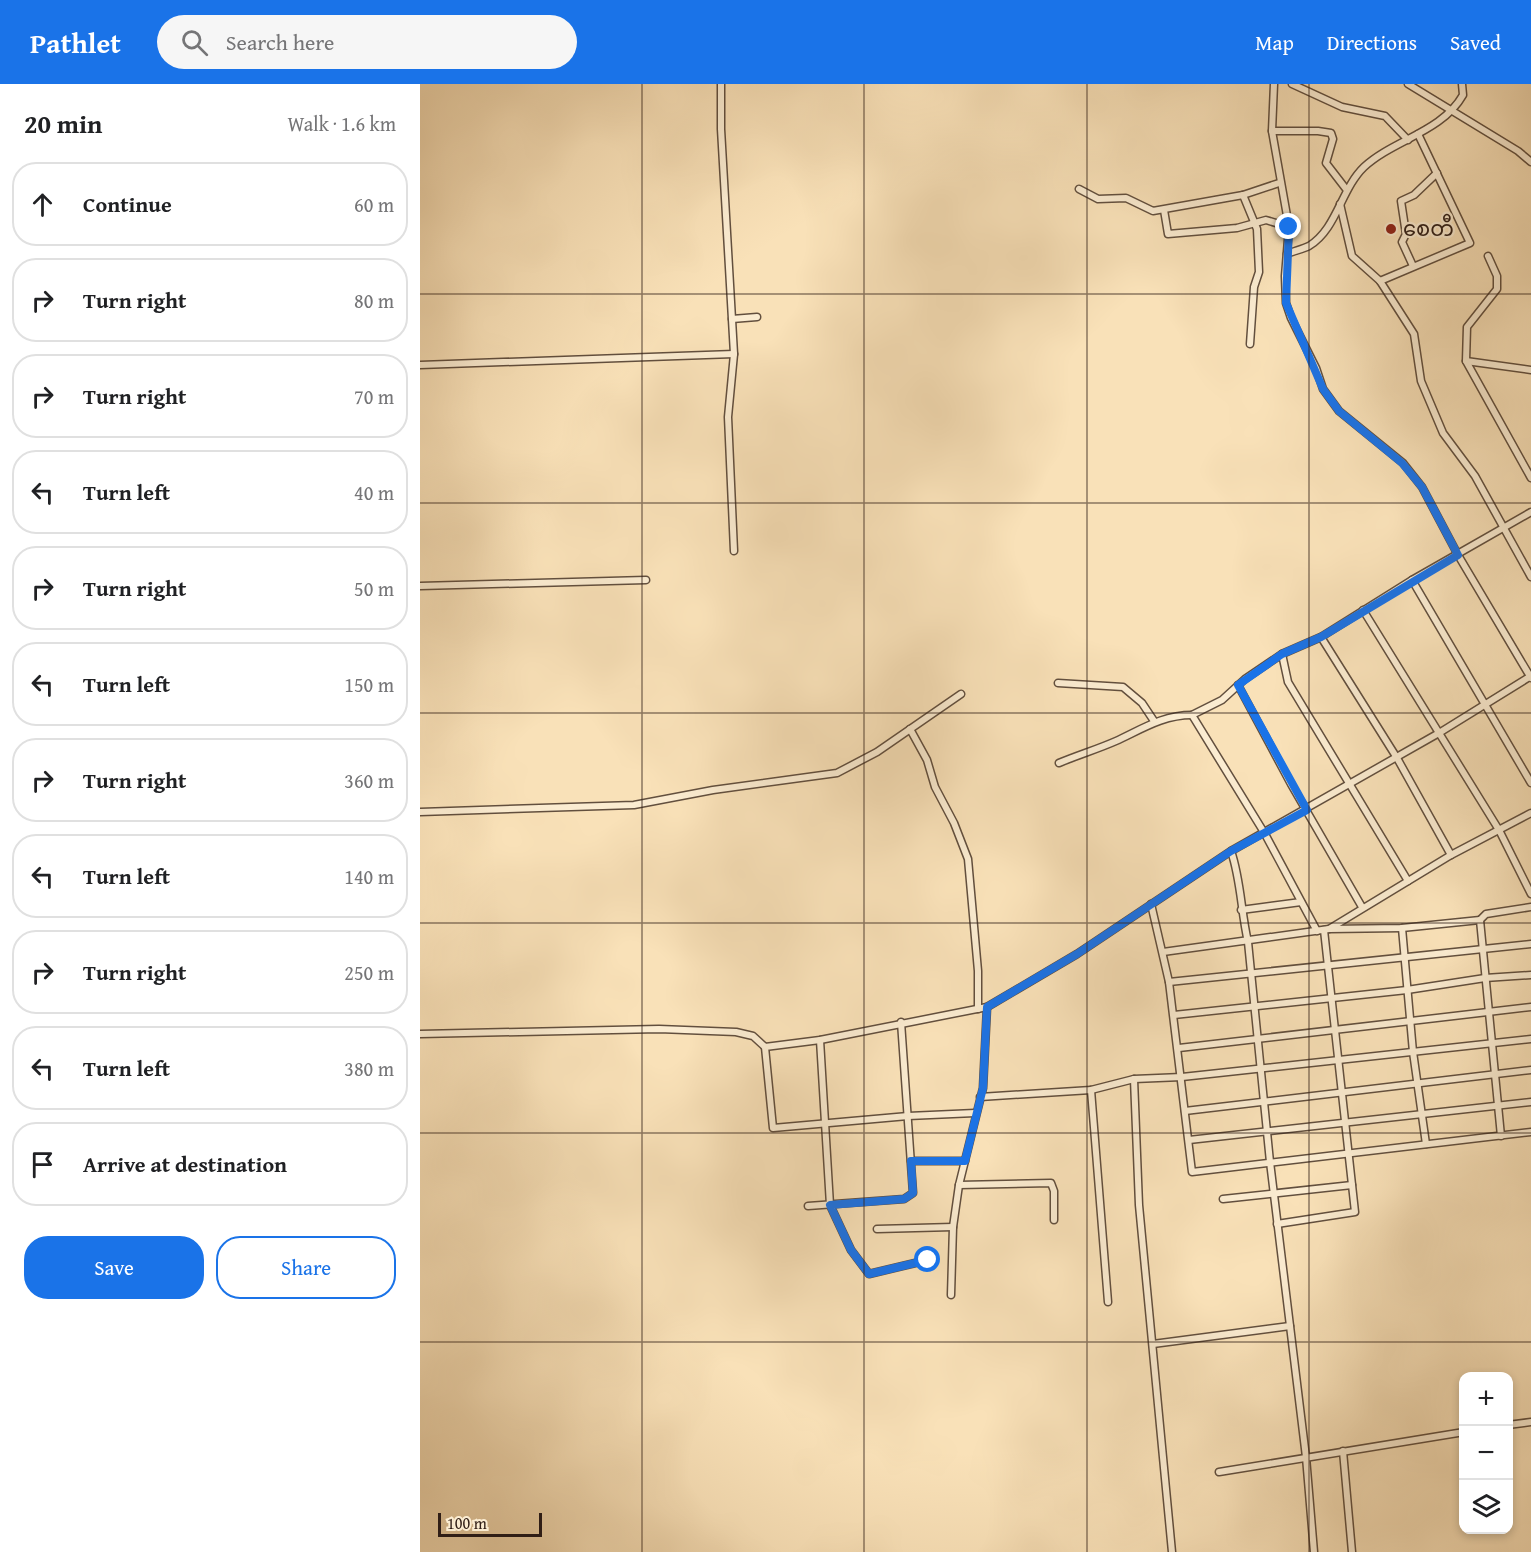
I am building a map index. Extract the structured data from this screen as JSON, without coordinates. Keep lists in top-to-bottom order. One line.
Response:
{"places":["စေတီ"],"scale_bar":"100 m","page":{"header":"Pathlet","search":"Search here","nav":["Map","Directions","Saved"],"heading":["20 min","Walk · 1.6 km"],"list":[["Continue","60 m"],["Turn right","80 m"],["Turn right","70 m"],["Turn left","40 m"],["Turn right","50 m"],["Turn left","150 m"],["Turn right","360 m"],["Turn left","140 m"],["Turn right","250 m"],["Turn left","380 m"],"Arrive at destination"],"buttons":["Save","Share"],"map_buttons":["+","−"],"scale":"100 m"}}
